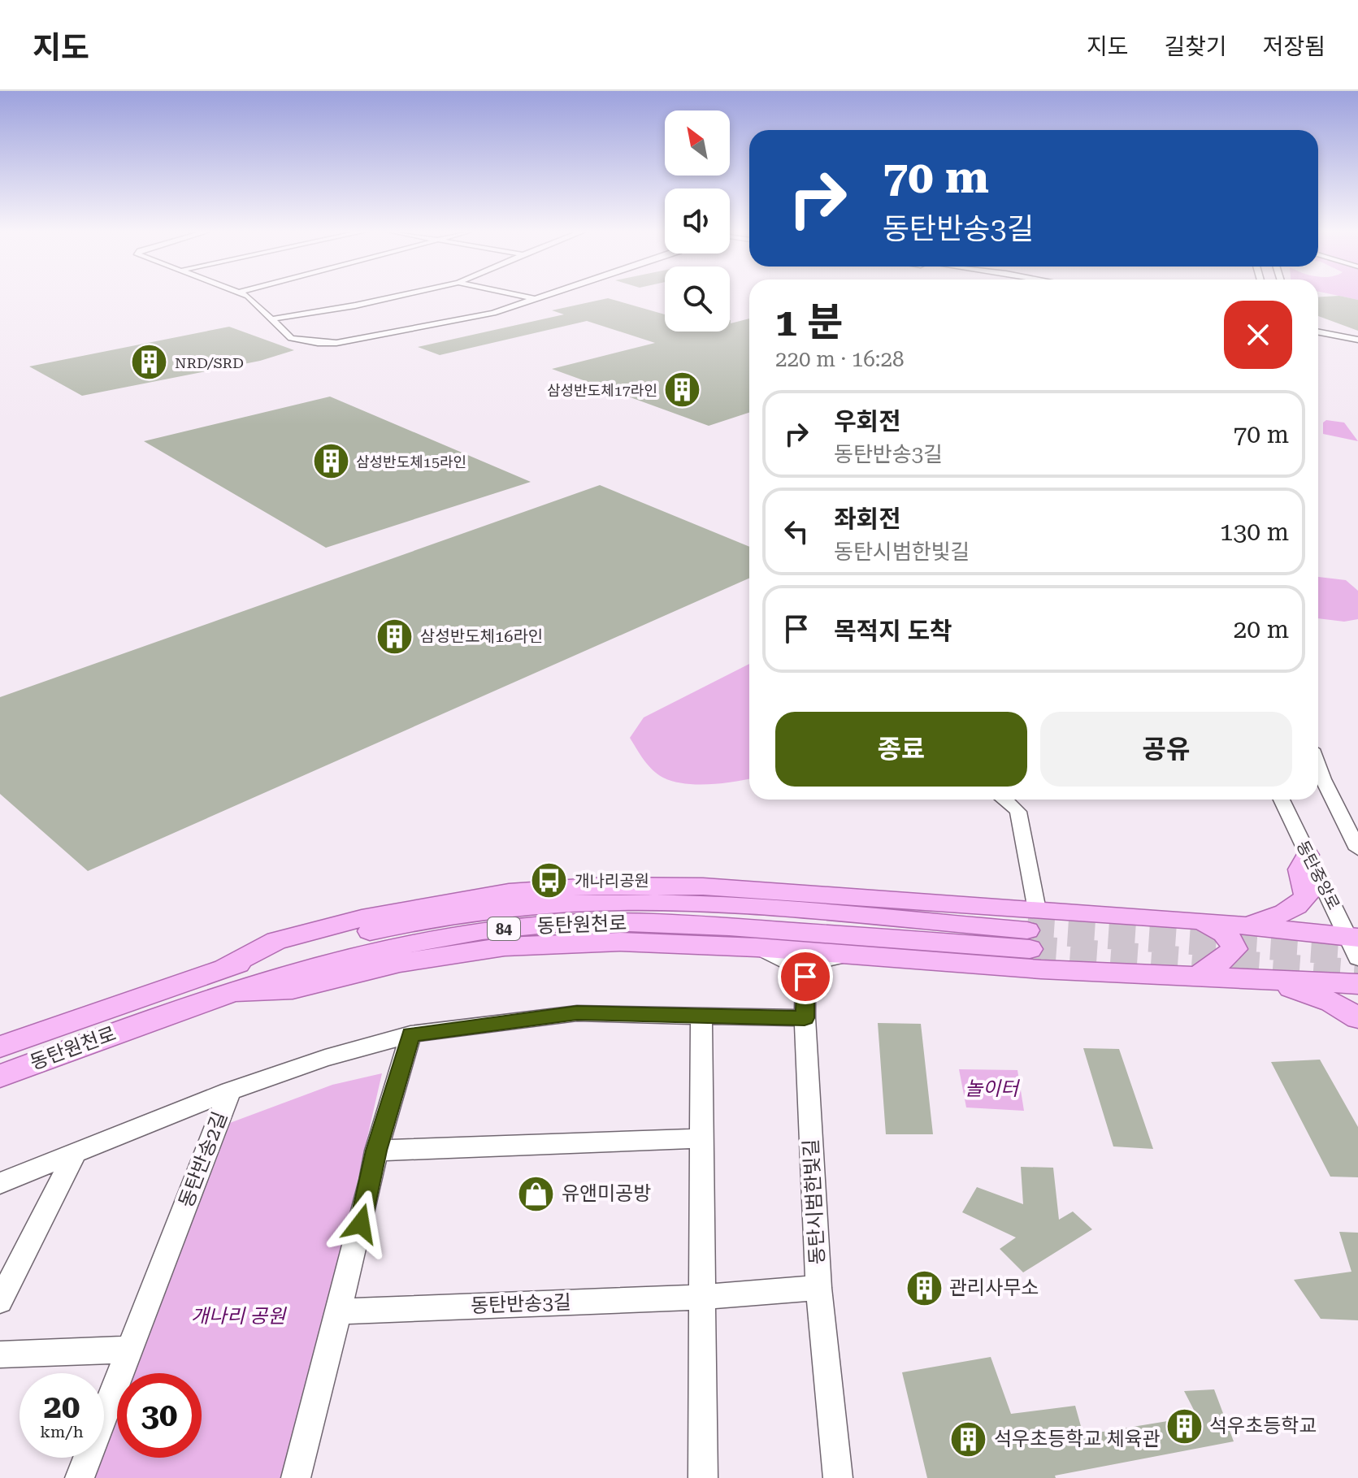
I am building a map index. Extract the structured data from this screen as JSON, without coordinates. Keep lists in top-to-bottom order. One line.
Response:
{"streets":{"main road":["동탄원천로","84"],"street":["동탄중앙로","동탄반송2길","동탄시범한빛길","동탄반송3길"]},"crossings":[["동탄시범한빛길","동탄반송3길"]],"parks":["놀이터","개나리 공원"],"places":{"building":["NRD/SRD","삼성반도체17라인","삼성반도체15라인","삼성반도체16라인","관리사무소","석우초등학교","석우초등학교 체육관"],"bus stop":["개나리공원"],"shop":["유앤미공방"]},"north":"top left","page":{"header":"지도","nav":["지도","길찾기","저장됨"],"turn":["70 m","동탄반송3길"],"heading":["1 분","220 m · 16:28"],"list":[{"name":"우회전","note":"동탄반송3길","value":"70 m"},{"name":"좌회전","note":"동탄시범한빛길","value":"130 m"},{"name":"목적지 도착","value":"20 m"}],"buttons":["종료","공유"],"speed":"20 km/h","limit":"30"}}
